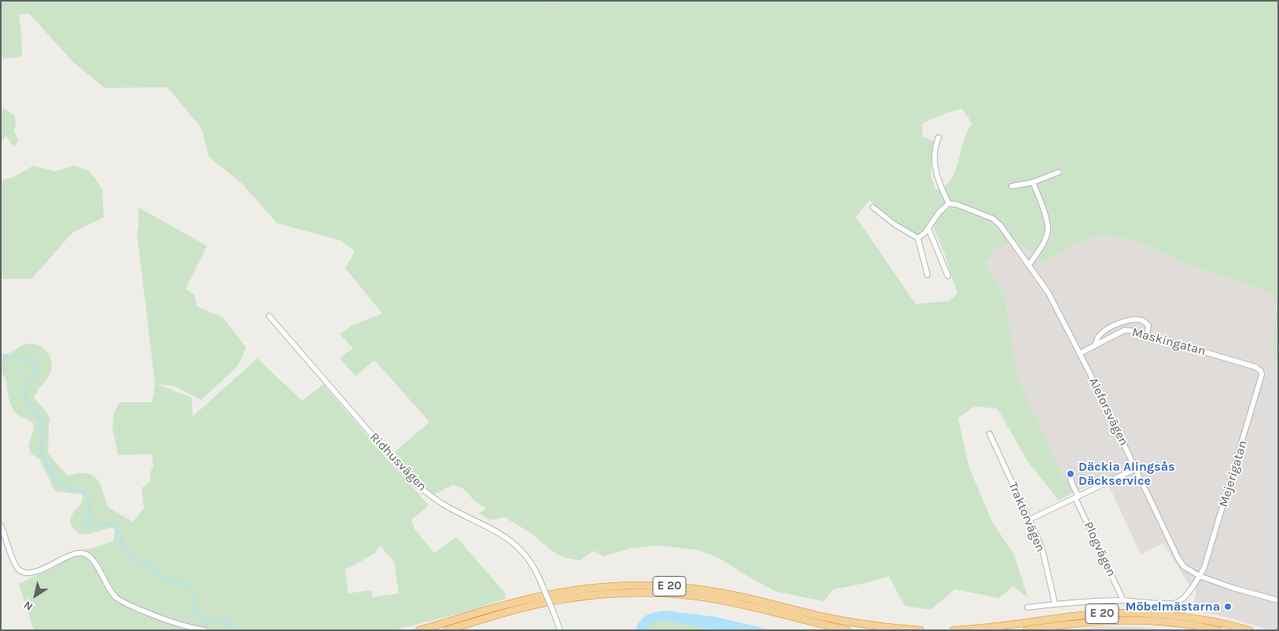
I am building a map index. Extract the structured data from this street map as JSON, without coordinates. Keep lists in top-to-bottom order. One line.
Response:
{"streets":{"highway":["E 20"],"street":["Maskingatan","Aleforsvägen","Ridhusvägen","Mejerigatan","Traktorvägen","Plogvägen"]},"crossings":[["Maskingatan","Aleforsvägen"],["Maskingatan","Mejerigatan"],["Aleforsvägen","Mejerigatan"],["Mejerigatan","Plogvägen"]],"places":["Däckia Alingsås Däckservice","Möbelmästarna"],"north":"bottom left"}
